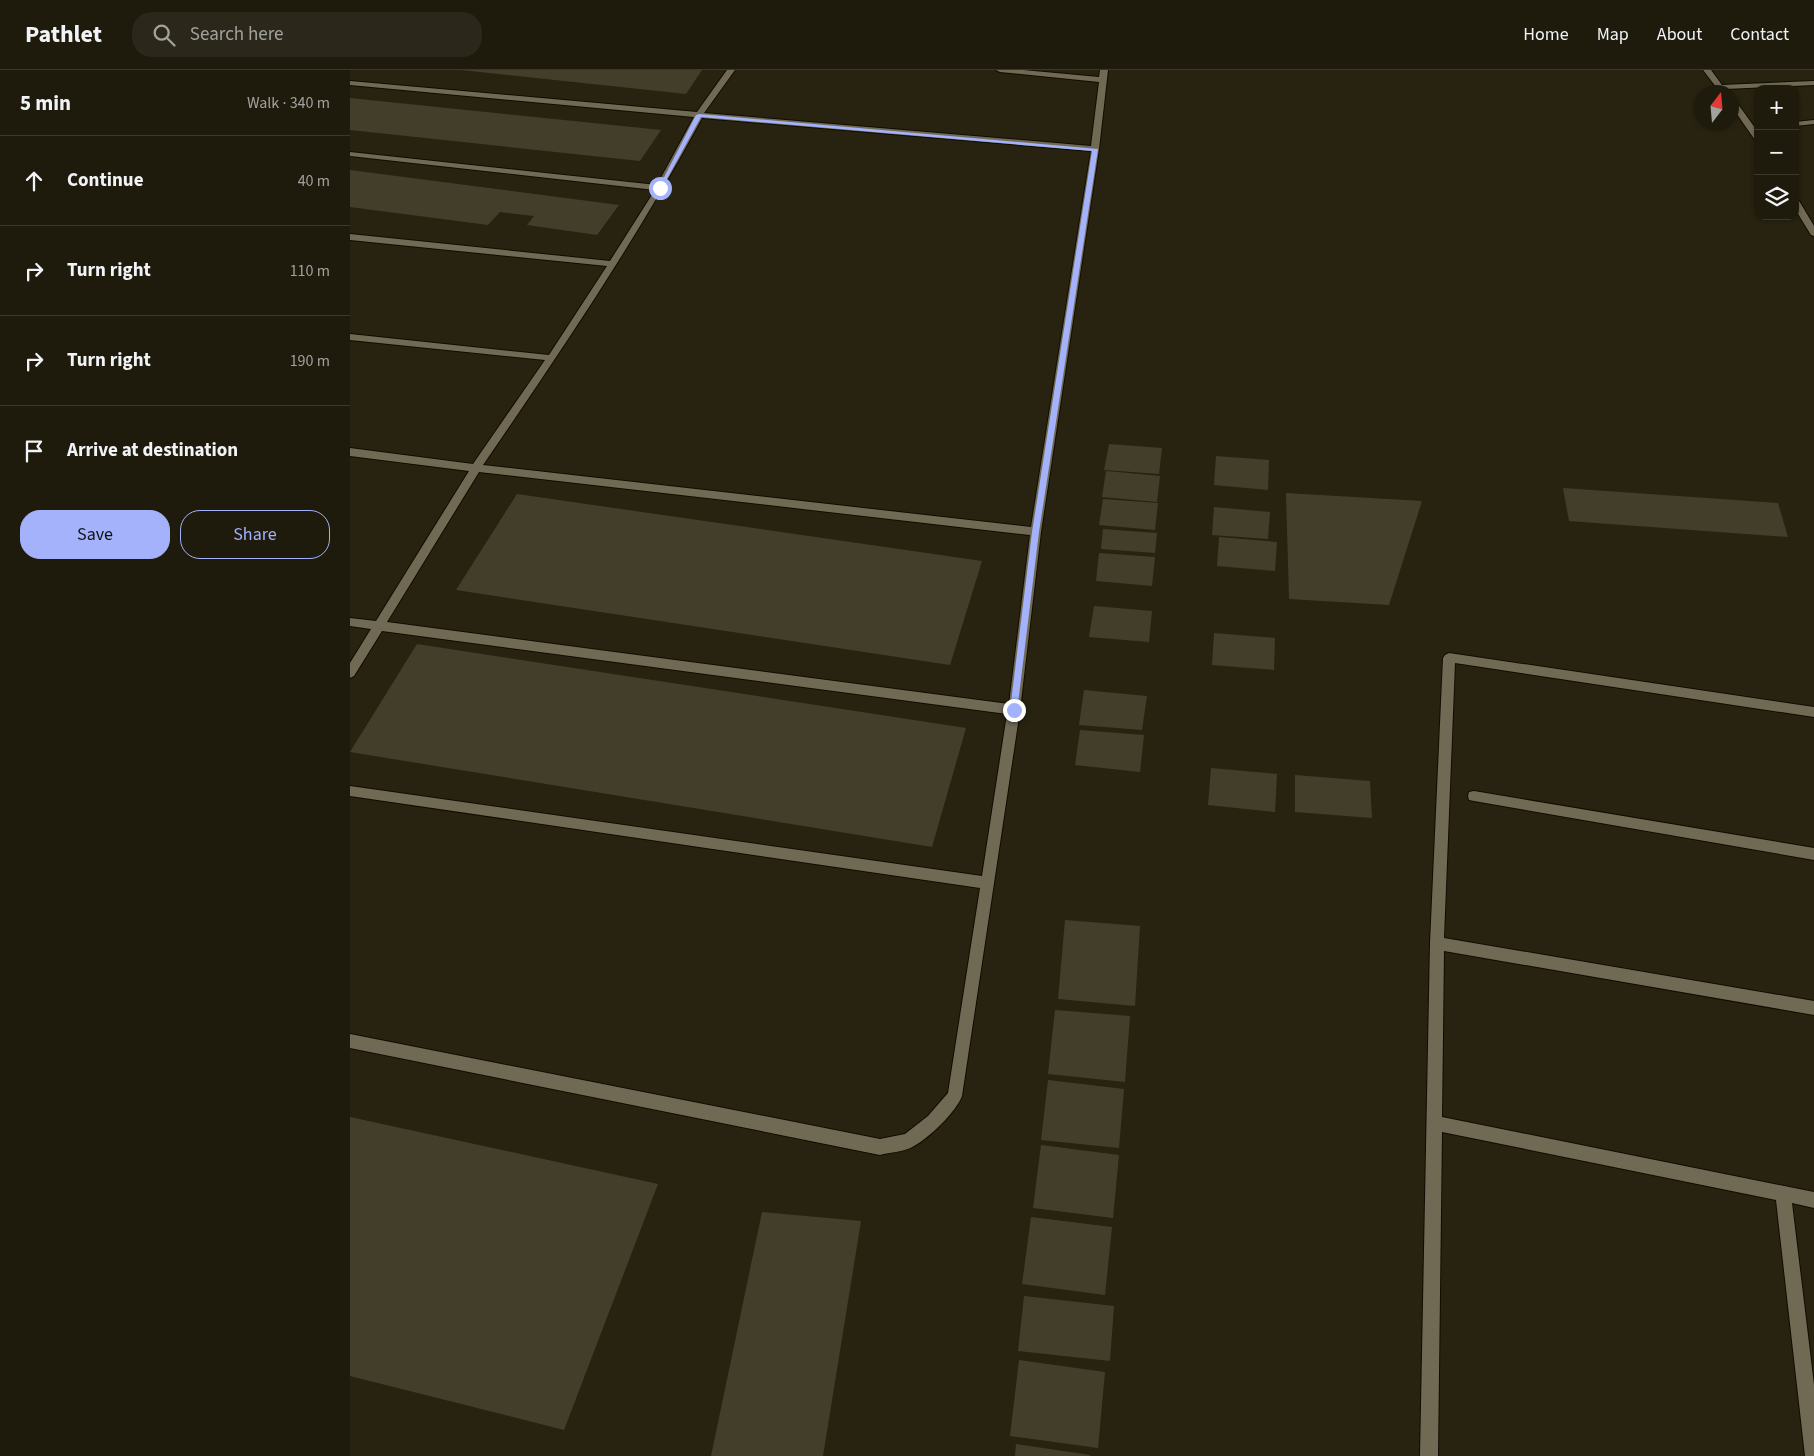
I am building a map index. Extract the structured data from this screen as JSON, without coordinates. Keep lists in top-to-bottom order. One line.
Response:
{"north":"top","page":{"header":"Pathlet","search":"Search here","nav":["Home","Map","About","Contact"],"heading":["5 min","Walk · 340 m"],"map_buttons":["+","−"],"list":[["Continue","40 m"],["Turn right","110 m"],["Turn right","190 m"],"Arrive at destination"],"buttons":["Save","Share"]}}
